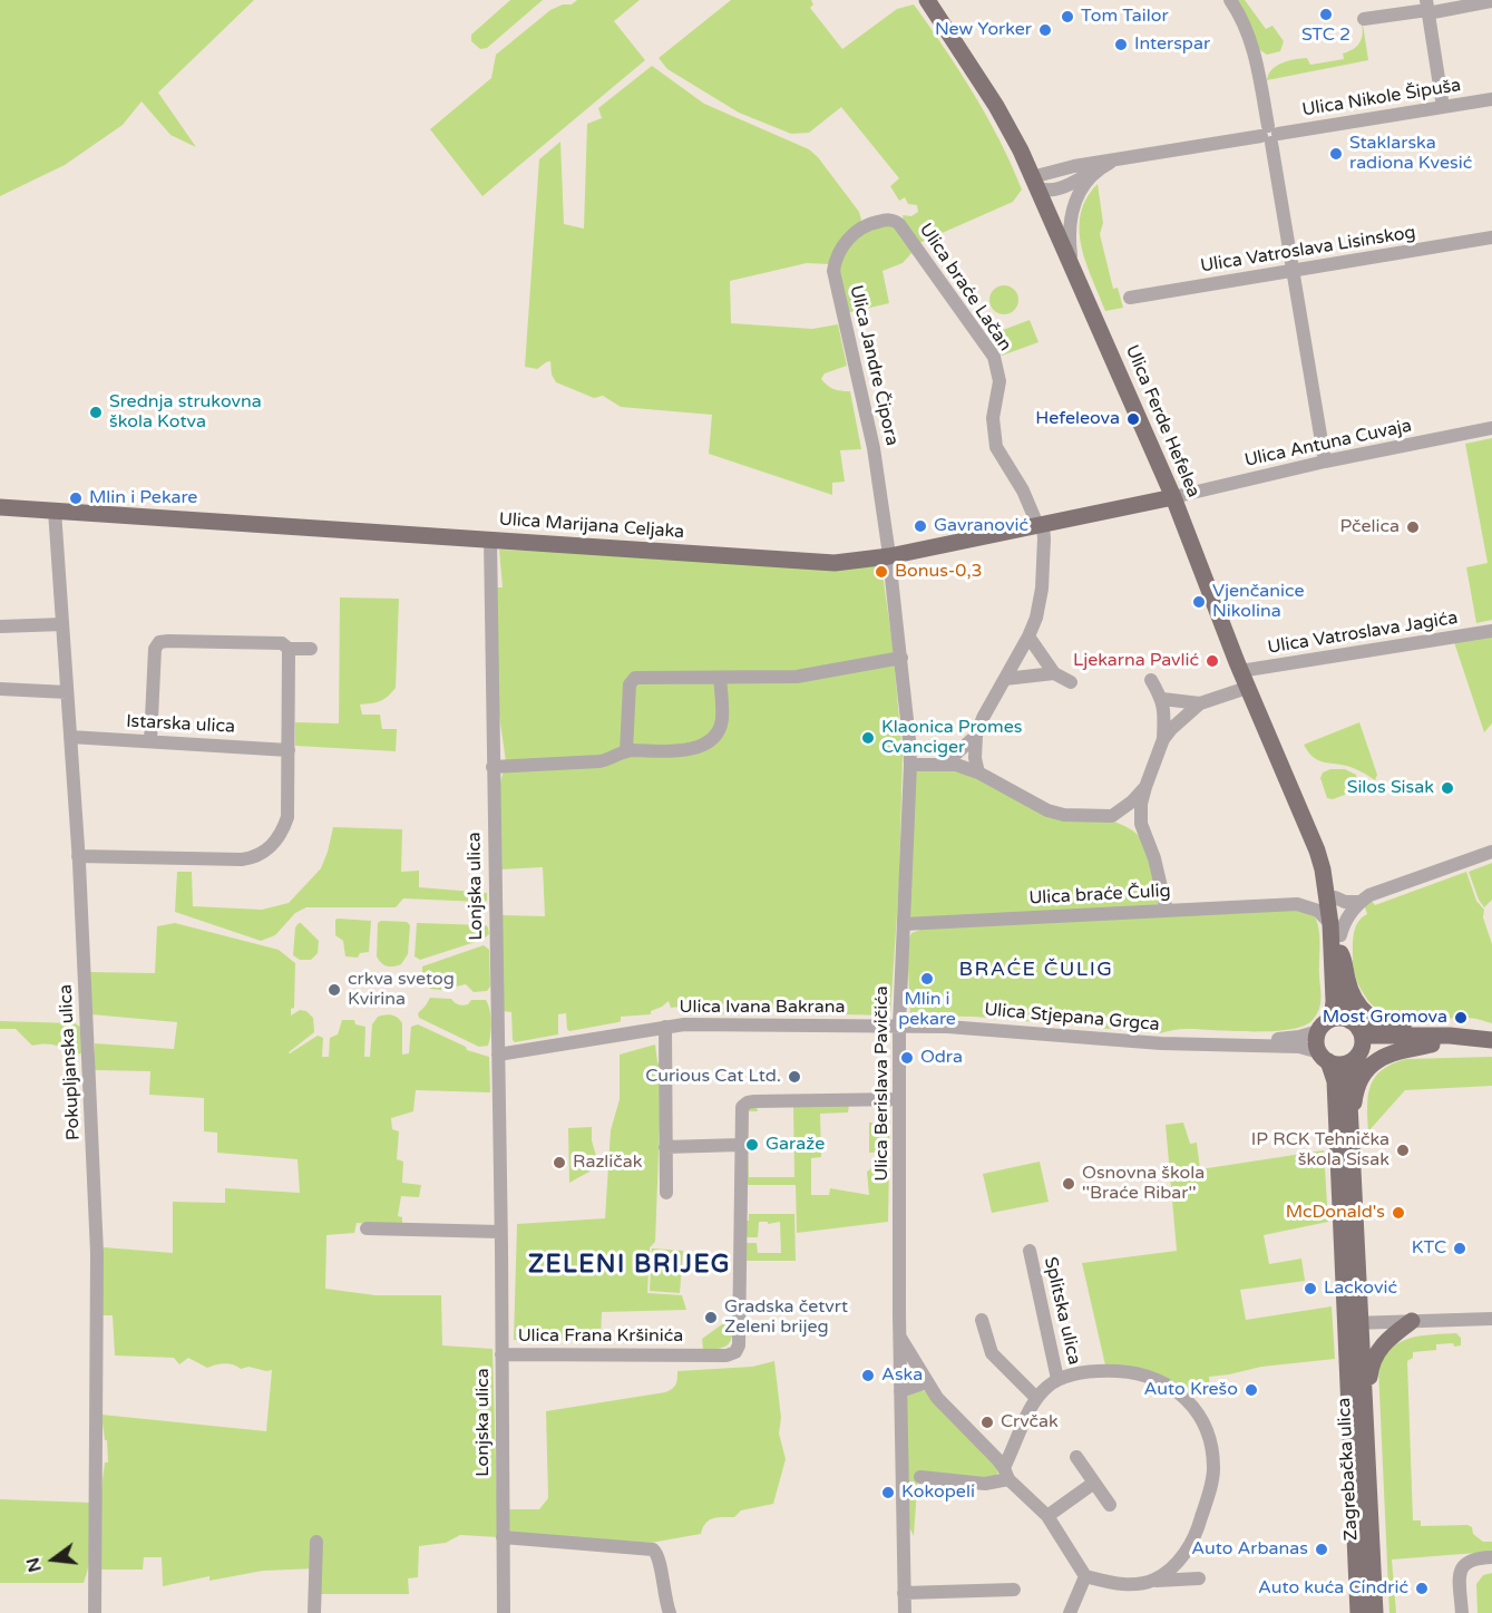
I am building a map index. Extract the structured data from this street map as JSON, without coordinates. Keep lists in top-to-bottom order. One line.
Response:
{"streets":{"main road":["Ulica Ferde Hefelea","Ulica Marijana Celjaka","Zagrebačka ulica"],"street":["Ulica Nikole Šipuša","Ulica Vatroslava Lisinskog","Ulica braće Lačan","Ulica Jandre Čipora","Ulica Antuna Cuvaja","Ulica Vatroslava Jagića","Istarska ulica","Lonjska ulica","Ulica braće Čulig","Ulica Ivana Bakrana","Ulica Stjepana Grgca","Pokupljanska ulica","Ulica Berislava Pavičića","Splitska ulica","Ulica Frana Kršinića"]},"crossings":[["Ulica Nikole Šipuša","Ulica Ferde Hefelea"],["Ulica braće Lačan","Ulica Jandre Čipora"],["Ulica braće Lačan","Ulica Marijana Celjaka"],["Ulica Jandre Čipora","Ulica Marijana Celjaka"],["Ulica Jandre Čipora","Ulica Berislava Pavičića"],["Ulica Ferde Hefelea","Ulica Antuna Cuvaja"],["Ulica Ferde Hefelea","Ulica Marijana Celjaka"],["Ulica Ferde Hefelea","Ulica Vatroslava Jagića"],["Ulica Antuna Cuvaja","Ulica Marijana Celjaka"],["Ulica Marijana Celjaka","Lonjska ulica"],["Ulica Marijana Celjaka","Pokupljanska ulica"],["Ulica Marijana Celjaka","Ulica Berislava Pavičića"],["Istarska ulica","Pokupljanska ulica"],["Lonjska ulica","Ulica Ivana Bakrana"],["Lonjska ulica","Ulica Frana Kršinića"],["Ulica braće Čulig","Ulica Berislava Pavičića"],["Ulica Ivana Bakrana","Ulica Stjepana Grgca"],["Ulica Ivana Bakrana","Ulica Berislava Pavičića"],["Ulica Stjepana Grgca","Ulica Berislava Pavičića"],["Ulica Stjepana Grgca","Zagrebačka ulica"],["Ulica Berislava Pavičića","Ulica Frana Kršinića"]],"districts":["BRAĆE ČULIG","ZELENI BRIJEG"],"places":["STC 2","Tom Tailor","New Yorker","Interspar","Staklarska radiona Kvesić","Srednja strukovna škola Kotva","Hefeleova","Mlin i Pekare","Gavranović","Pčelica","Bonus-0,3","Vjenčanice Nikolina","Ljekarna Pavlić","Klaonica Promes Cvanciger","Silos Sisak","Mlin i pekare","crkva svetog Kvirina","Most Gromova","Odra","Curious Cat Ltd.","Garaže","IP RCK Tehnička škola Sisak","Različak","Osnovna škola ''Braće Ribar''","McDonald's","KTC","Lacković","Gradska četvrt Zeleni brijeg","Aska","Auto Krešo","Crvčak","Kokopeli","Auto Arbanas","Auto kuća Cindrić"],"north":"left"}
